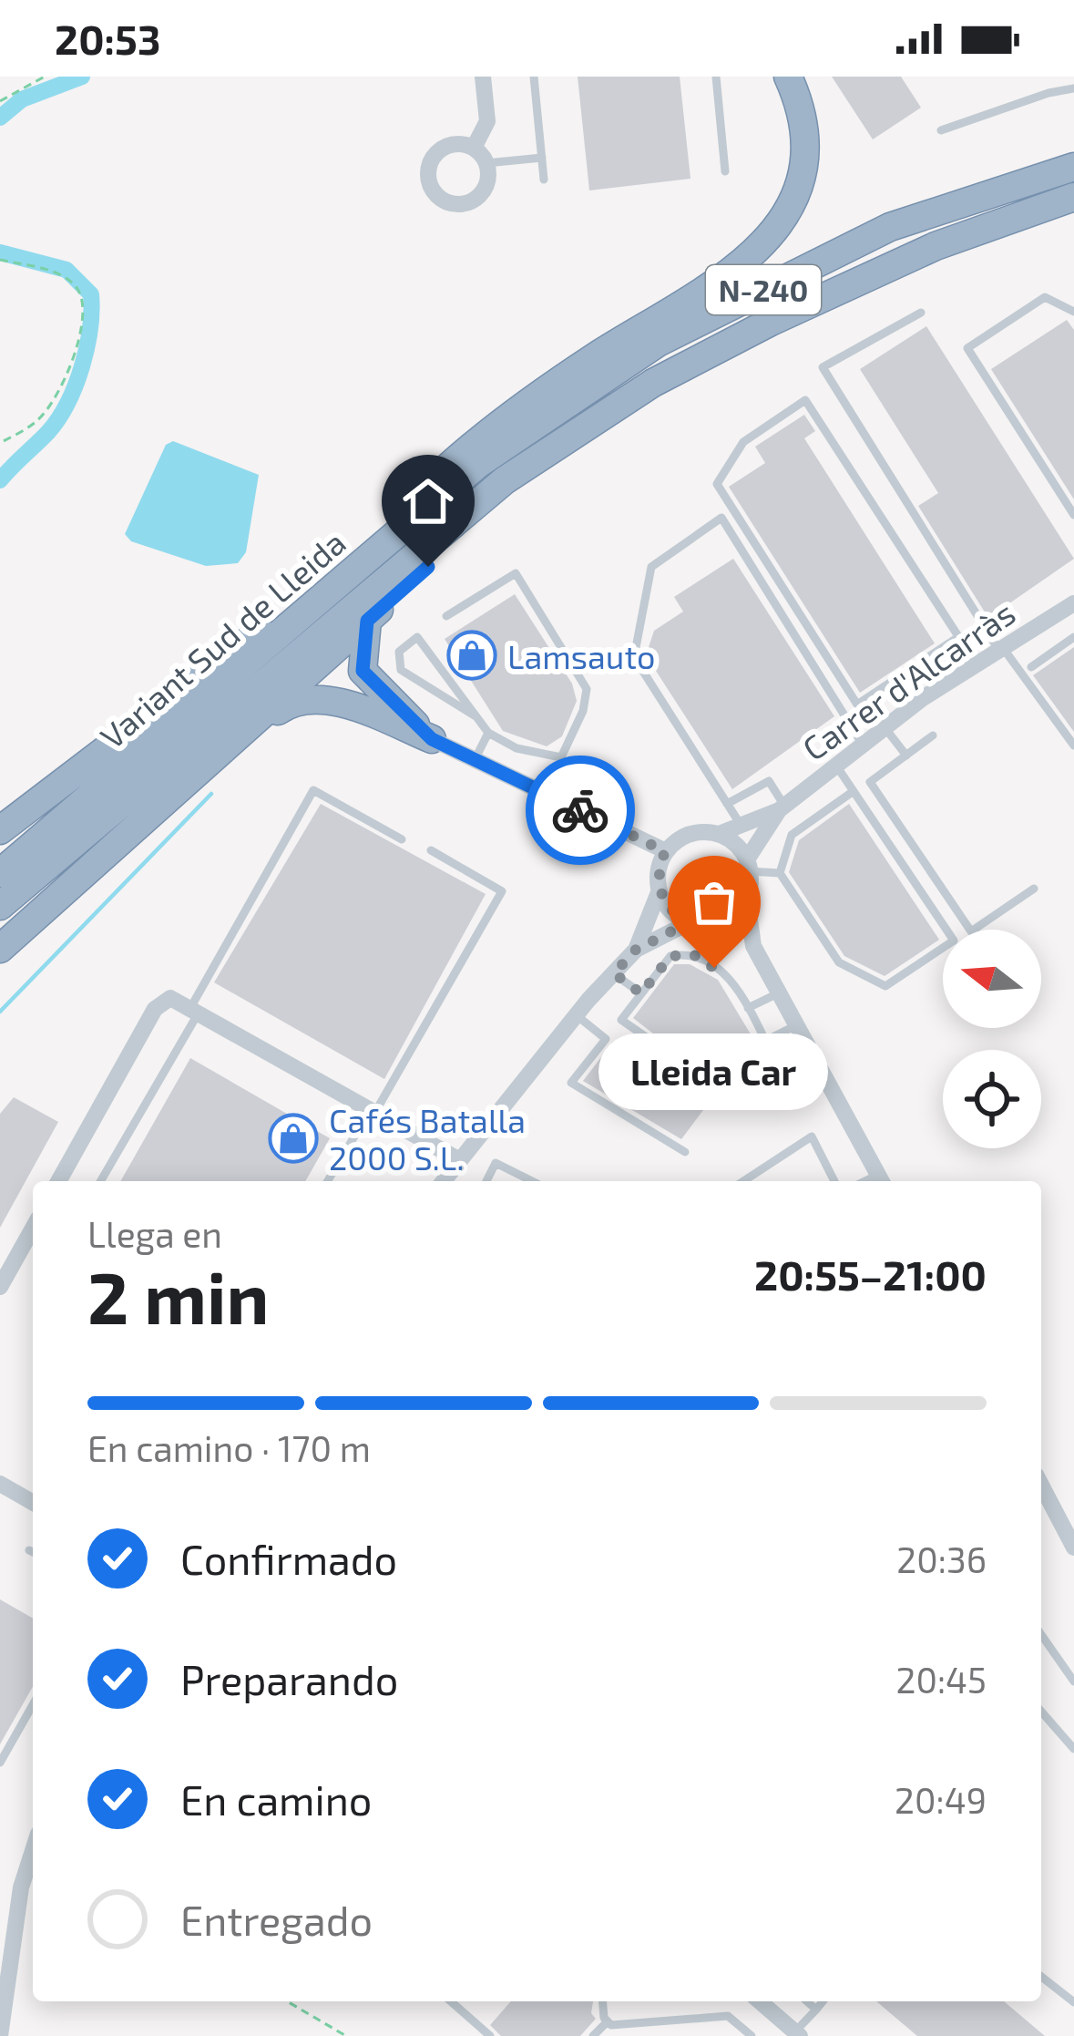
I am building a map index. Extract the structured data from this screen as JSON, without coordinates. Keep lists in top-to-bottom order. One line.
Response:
{"streets":{"highway":["N-240","Variant Sud de Lleida"],"street":["Carrer d'Alcarràs"]},"crossings":[["N-240","Variant Sud de Lleida"]],"places":{"shop":["Lamsauto","Cafés Batalla 2000 S.L."],"other":["Lleida Car"]},"north":"left","page":{"status":"20:53","bubble":"Lleida Car","heading":["2 min","Llega en","20:55–21:00"],"bar":"En camino · 170 m","list":[["Confirmado","20:36"],["Preparando","20:45"],["En camino","20:49"],"Entregado"]}}
